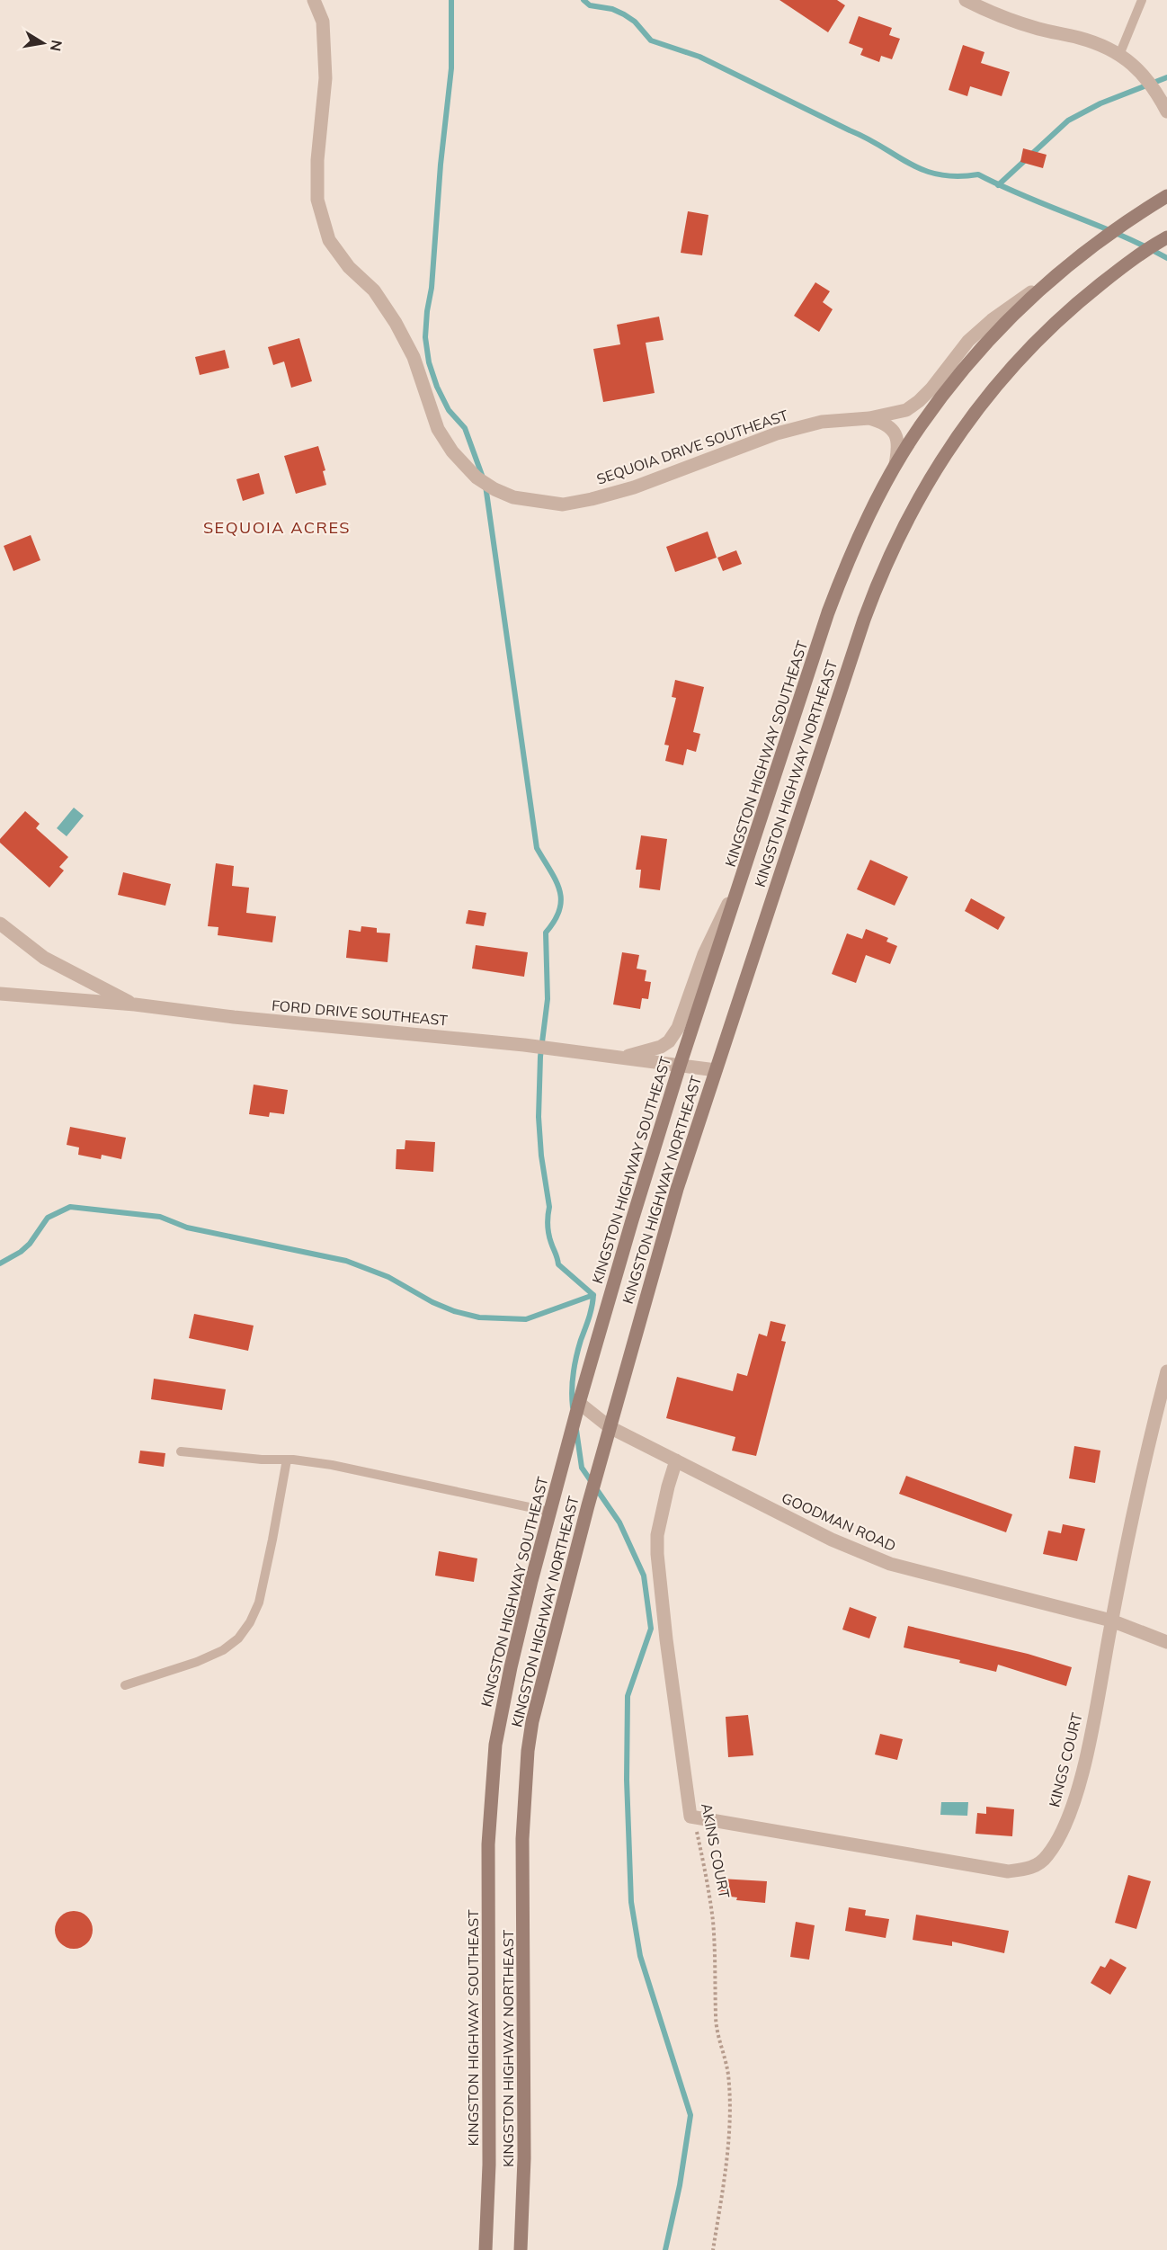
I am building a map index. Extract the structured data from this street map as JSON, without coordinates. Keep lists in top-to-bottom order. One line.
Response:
{"streets":{"main road":["KINGSTON HIGHWAY SOUTHEAST","KINGSTON HIGHWAY NORTHEAST"],"street":["SEQUOIA DRIVE SOUTHEAST","FORD DRIVE SOUTHEAST","GOODMAN ROAD","KINGS COURT","AKINS COURT"]},"crossings":[["SEQUOIA DRIVE SOUTHEAST","KINGSTON HIGHWAY SOUTHEAST"],["KINGSTON HIGHWAY SOUTHEAST","FORD DRIVE SOUTHEAST"],["KINGSTON HIGHWAY SOUTHEAST","GOODMAN ROAD"],["KINGSTON HIGHWAY NORTHEAST","FORD DRIVE SOUTHEAST"],["KINGSTON HIGHWAY NORTHEAST","GOODMAN ROAD"],["GOODMAN ROAD","KINGS COURT"],["GOODMAN ROAD","AKINS COURT"],["KINGS COURT","AKINS COURT"]],"districts":["SEQUOIA ACRES"],"north":"right"}
